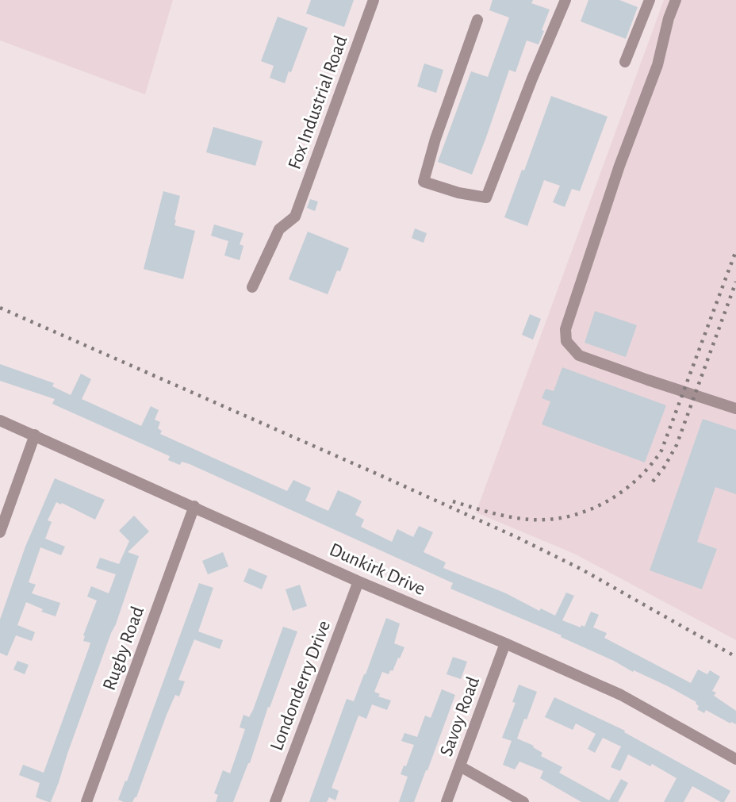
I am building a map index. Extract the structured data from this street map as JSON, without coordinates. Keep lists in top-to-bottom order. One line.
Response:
{"streets":{"street":["Fox Industrial Road","Dunkirk Drive","Rugby Road","Londonderry Drive","Savoy Road"]},"crossings":[["Dunkirk Drive","Rugby Road"],["Dunkirk Drive","Londonderry Drive"],["Dunkirk Drive","Savoy Road"]]}
